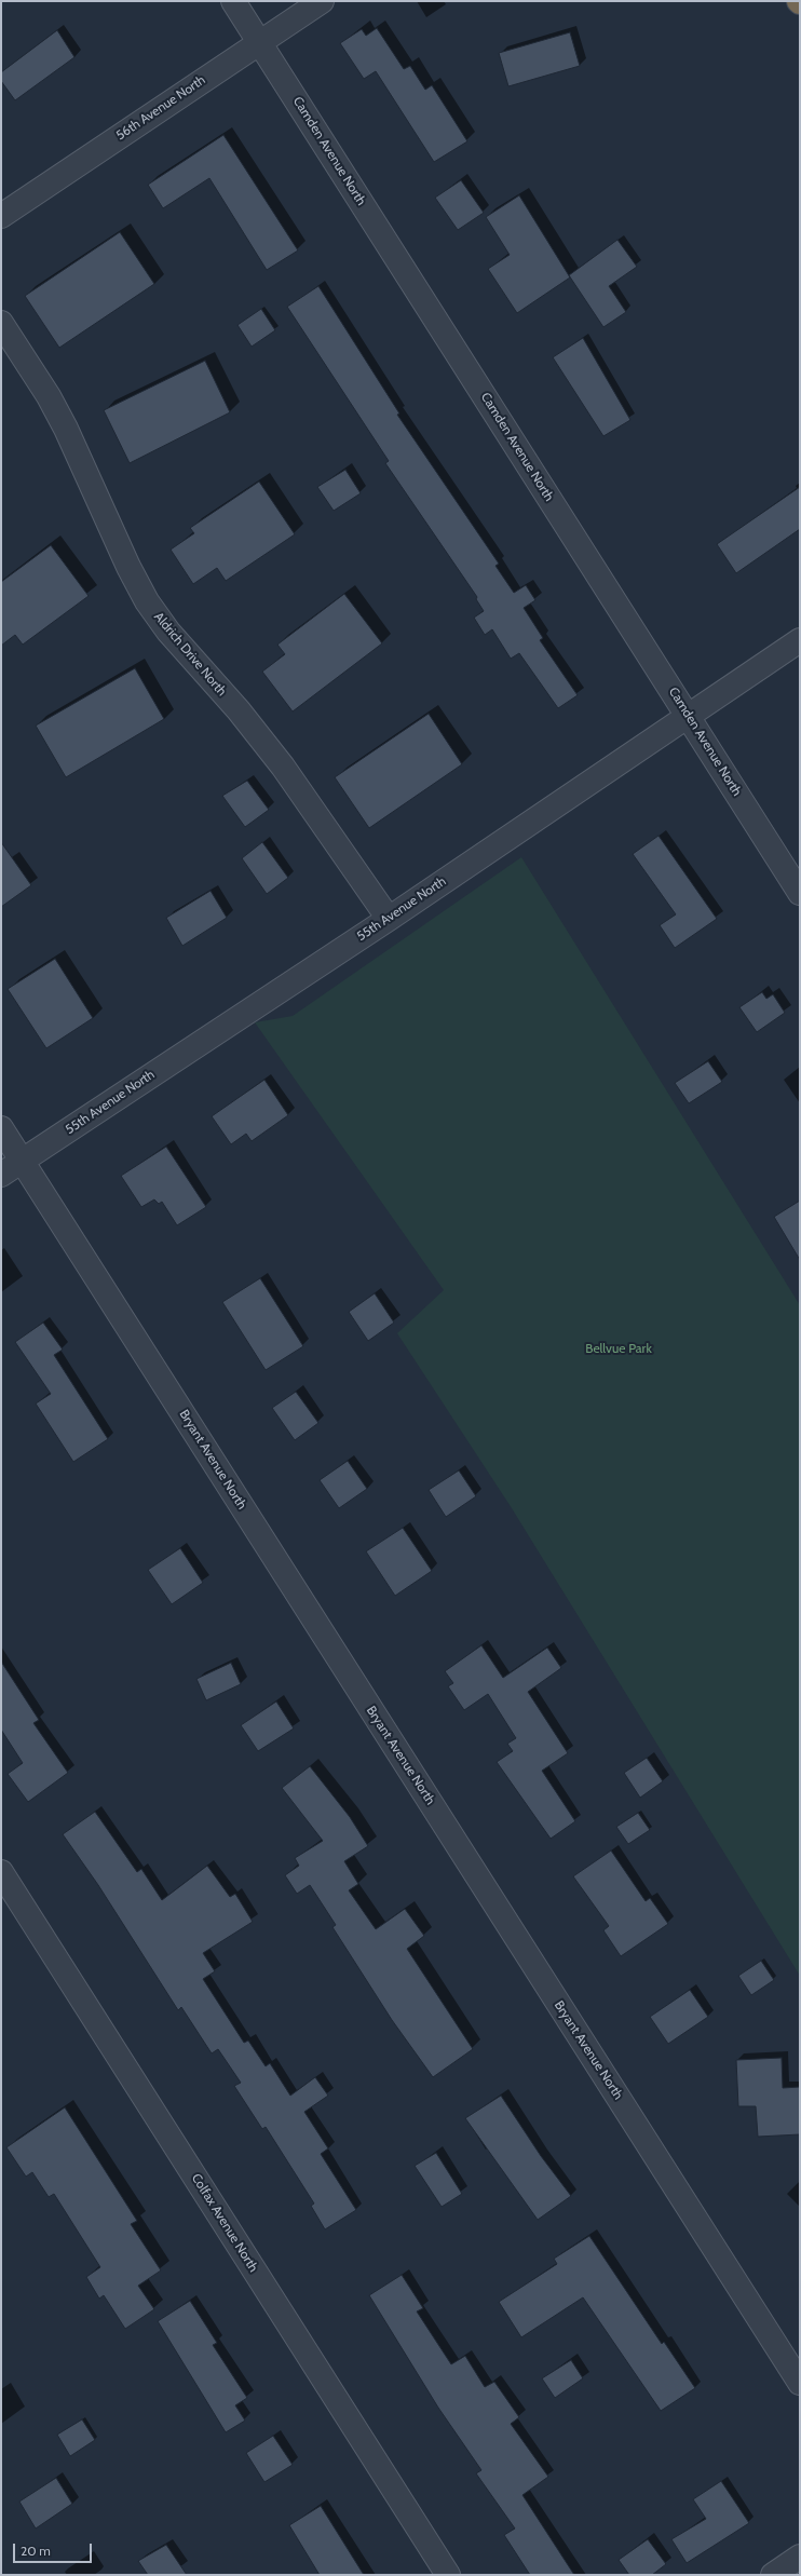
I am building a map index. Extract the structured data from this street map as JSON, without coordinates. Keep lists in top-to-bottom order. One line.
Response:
{"streets":{"street":["56th Avenue North","Camden Avenue North","Aldrich Drive North","55th Avenue North","Bryant Avenue North","Colfax Avenue North"]},"crossings":[["56th Avenue North","Camden Avenue North"],["Camden Avenue North","55th Avenue North"],["Aldrich Drive North","55th Avenue North"],["55th Avenue North","Bryant Avenue North"]],"parks":["Bellvue Park"],"scale_bar":"20 m"}
